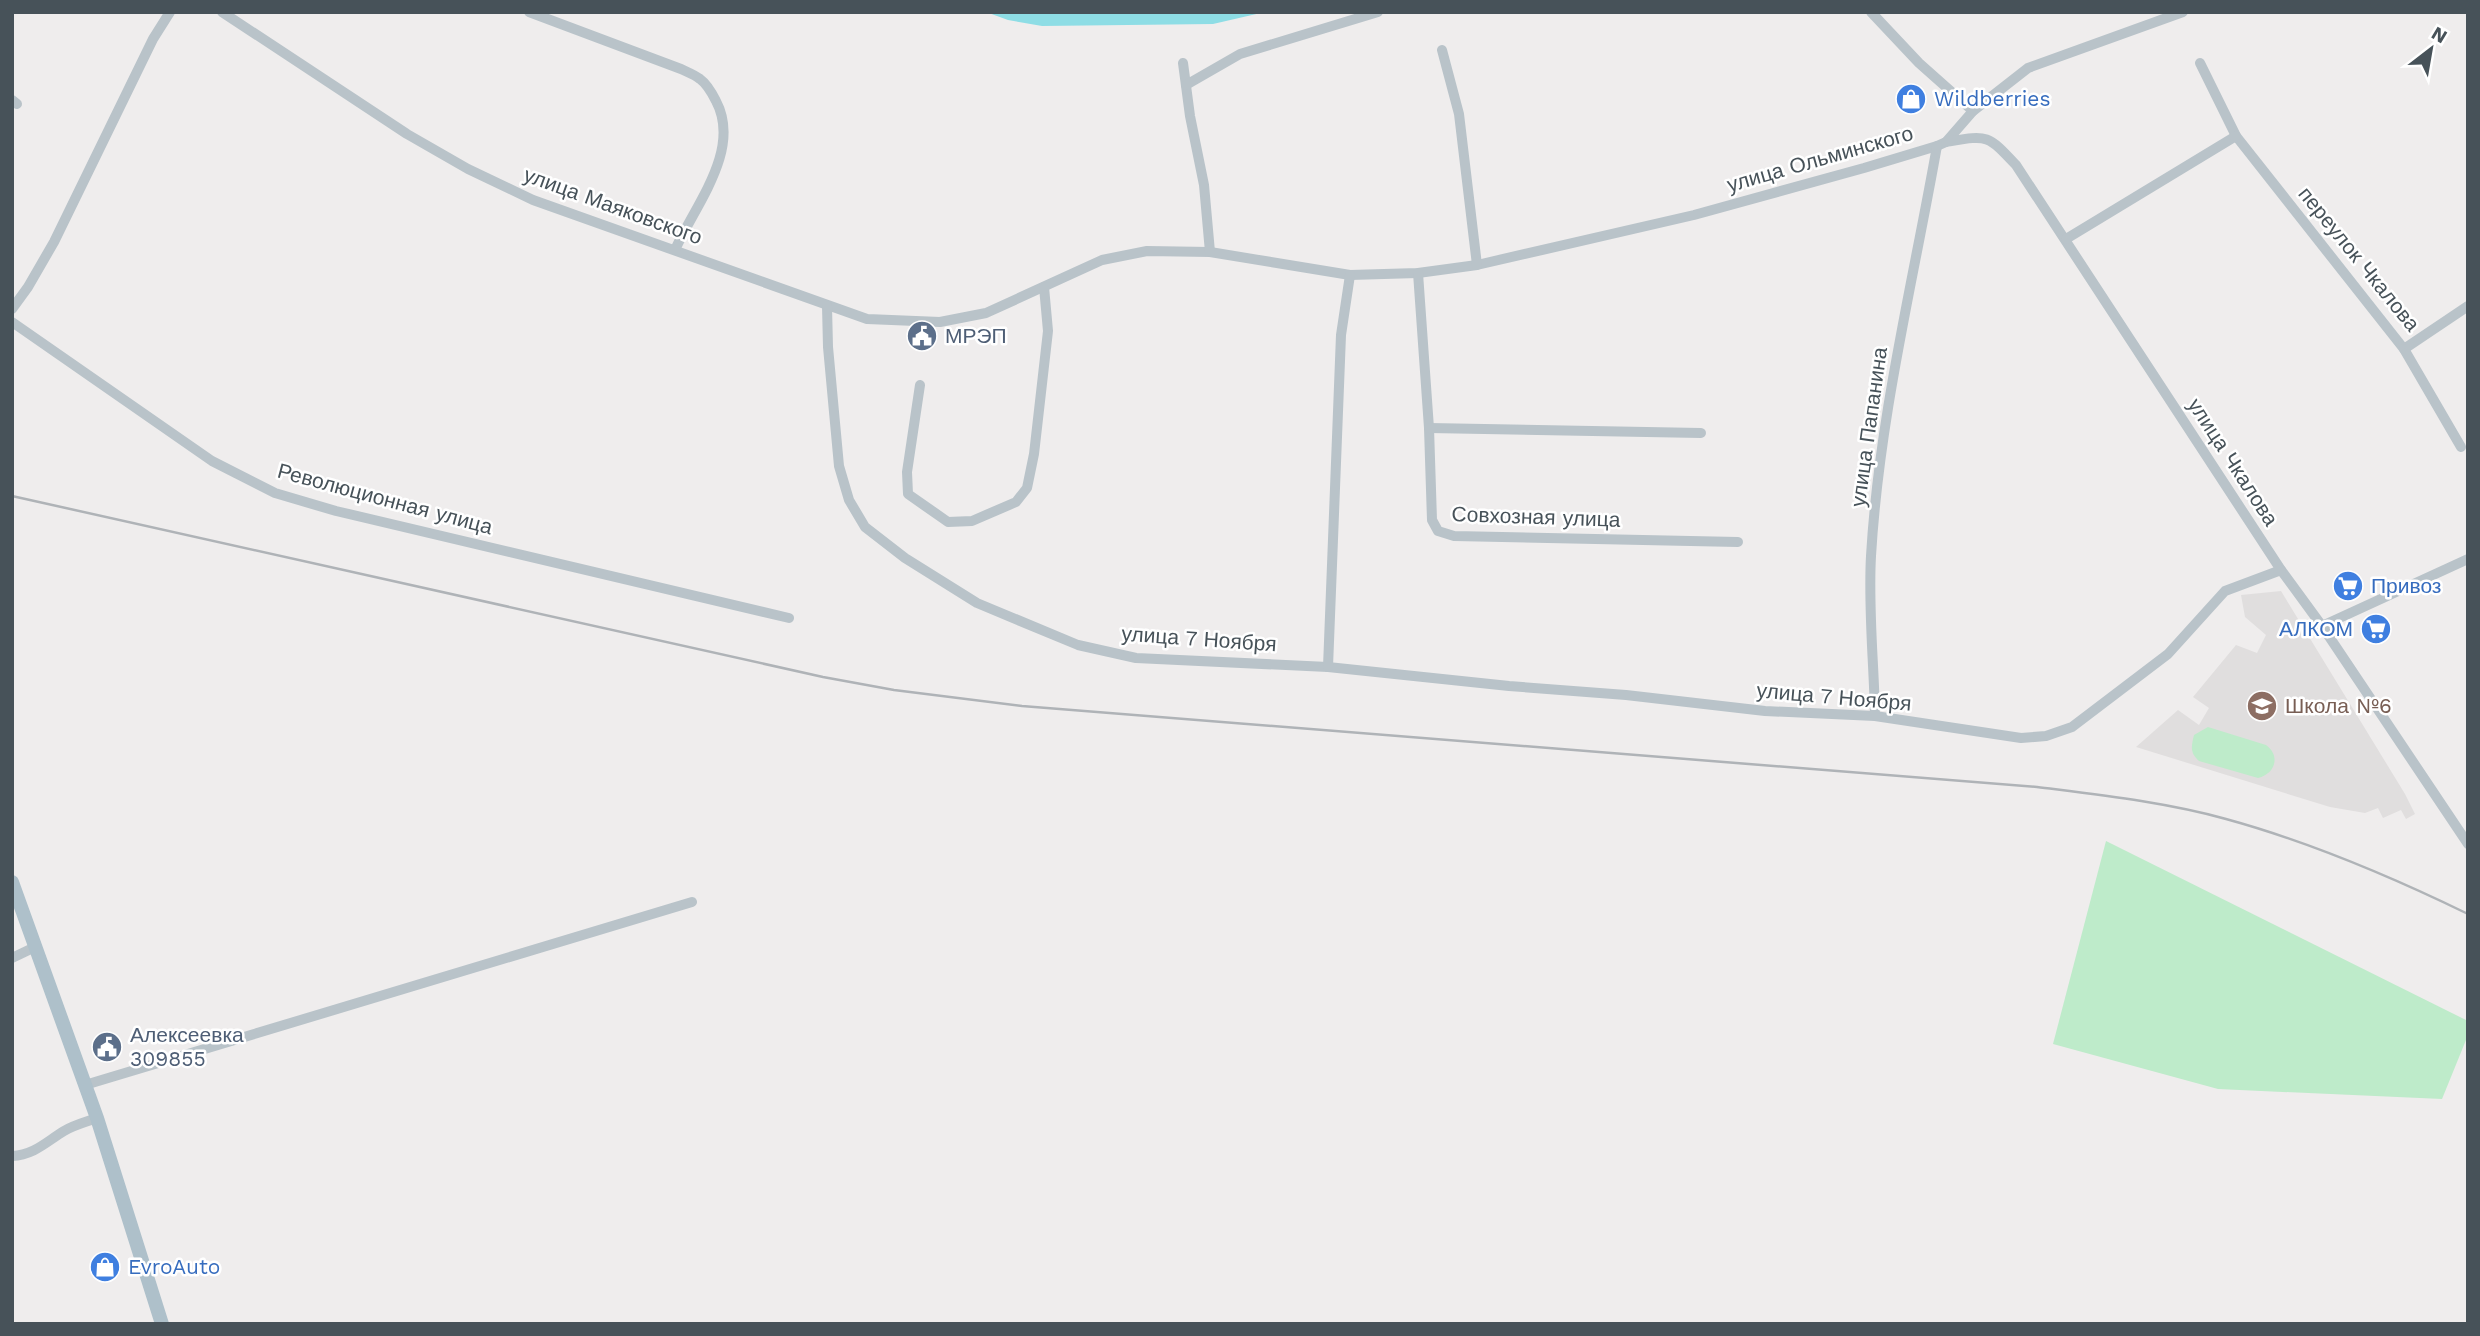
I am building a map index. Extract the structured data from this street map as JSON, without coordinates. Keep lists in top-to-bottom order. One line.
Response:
{"streets":{"street":["улица Ольминского","улица Маяковского","переулок Чкалова","улица Папанина","улица Чкалова","Революционная улица","Совхозная улица","улица 7 Ноября"]},"crossings":[["улица Ольминского","улица Маяковского"],["улица Ольминского","улица Папанина"],["улица Ольминского","улица Чкалова"],["улица Ольминского","Совхозная улица"],["улица Маяковского","улица 7 Ноября"],["улица Папанина","улица Чкалова"],["улица Папанина","улица 7 Ноября"],["улица Чкалова","улица 7 Ноября"]],"places":{"shop":["Wildberries","EvroAuto"],"public building":["МРЭП","Алексеевка 309855"],"supermarket":["Привоз","АЛКОМ"],"school or university":["Школа №6"]},"north":"top right"}
